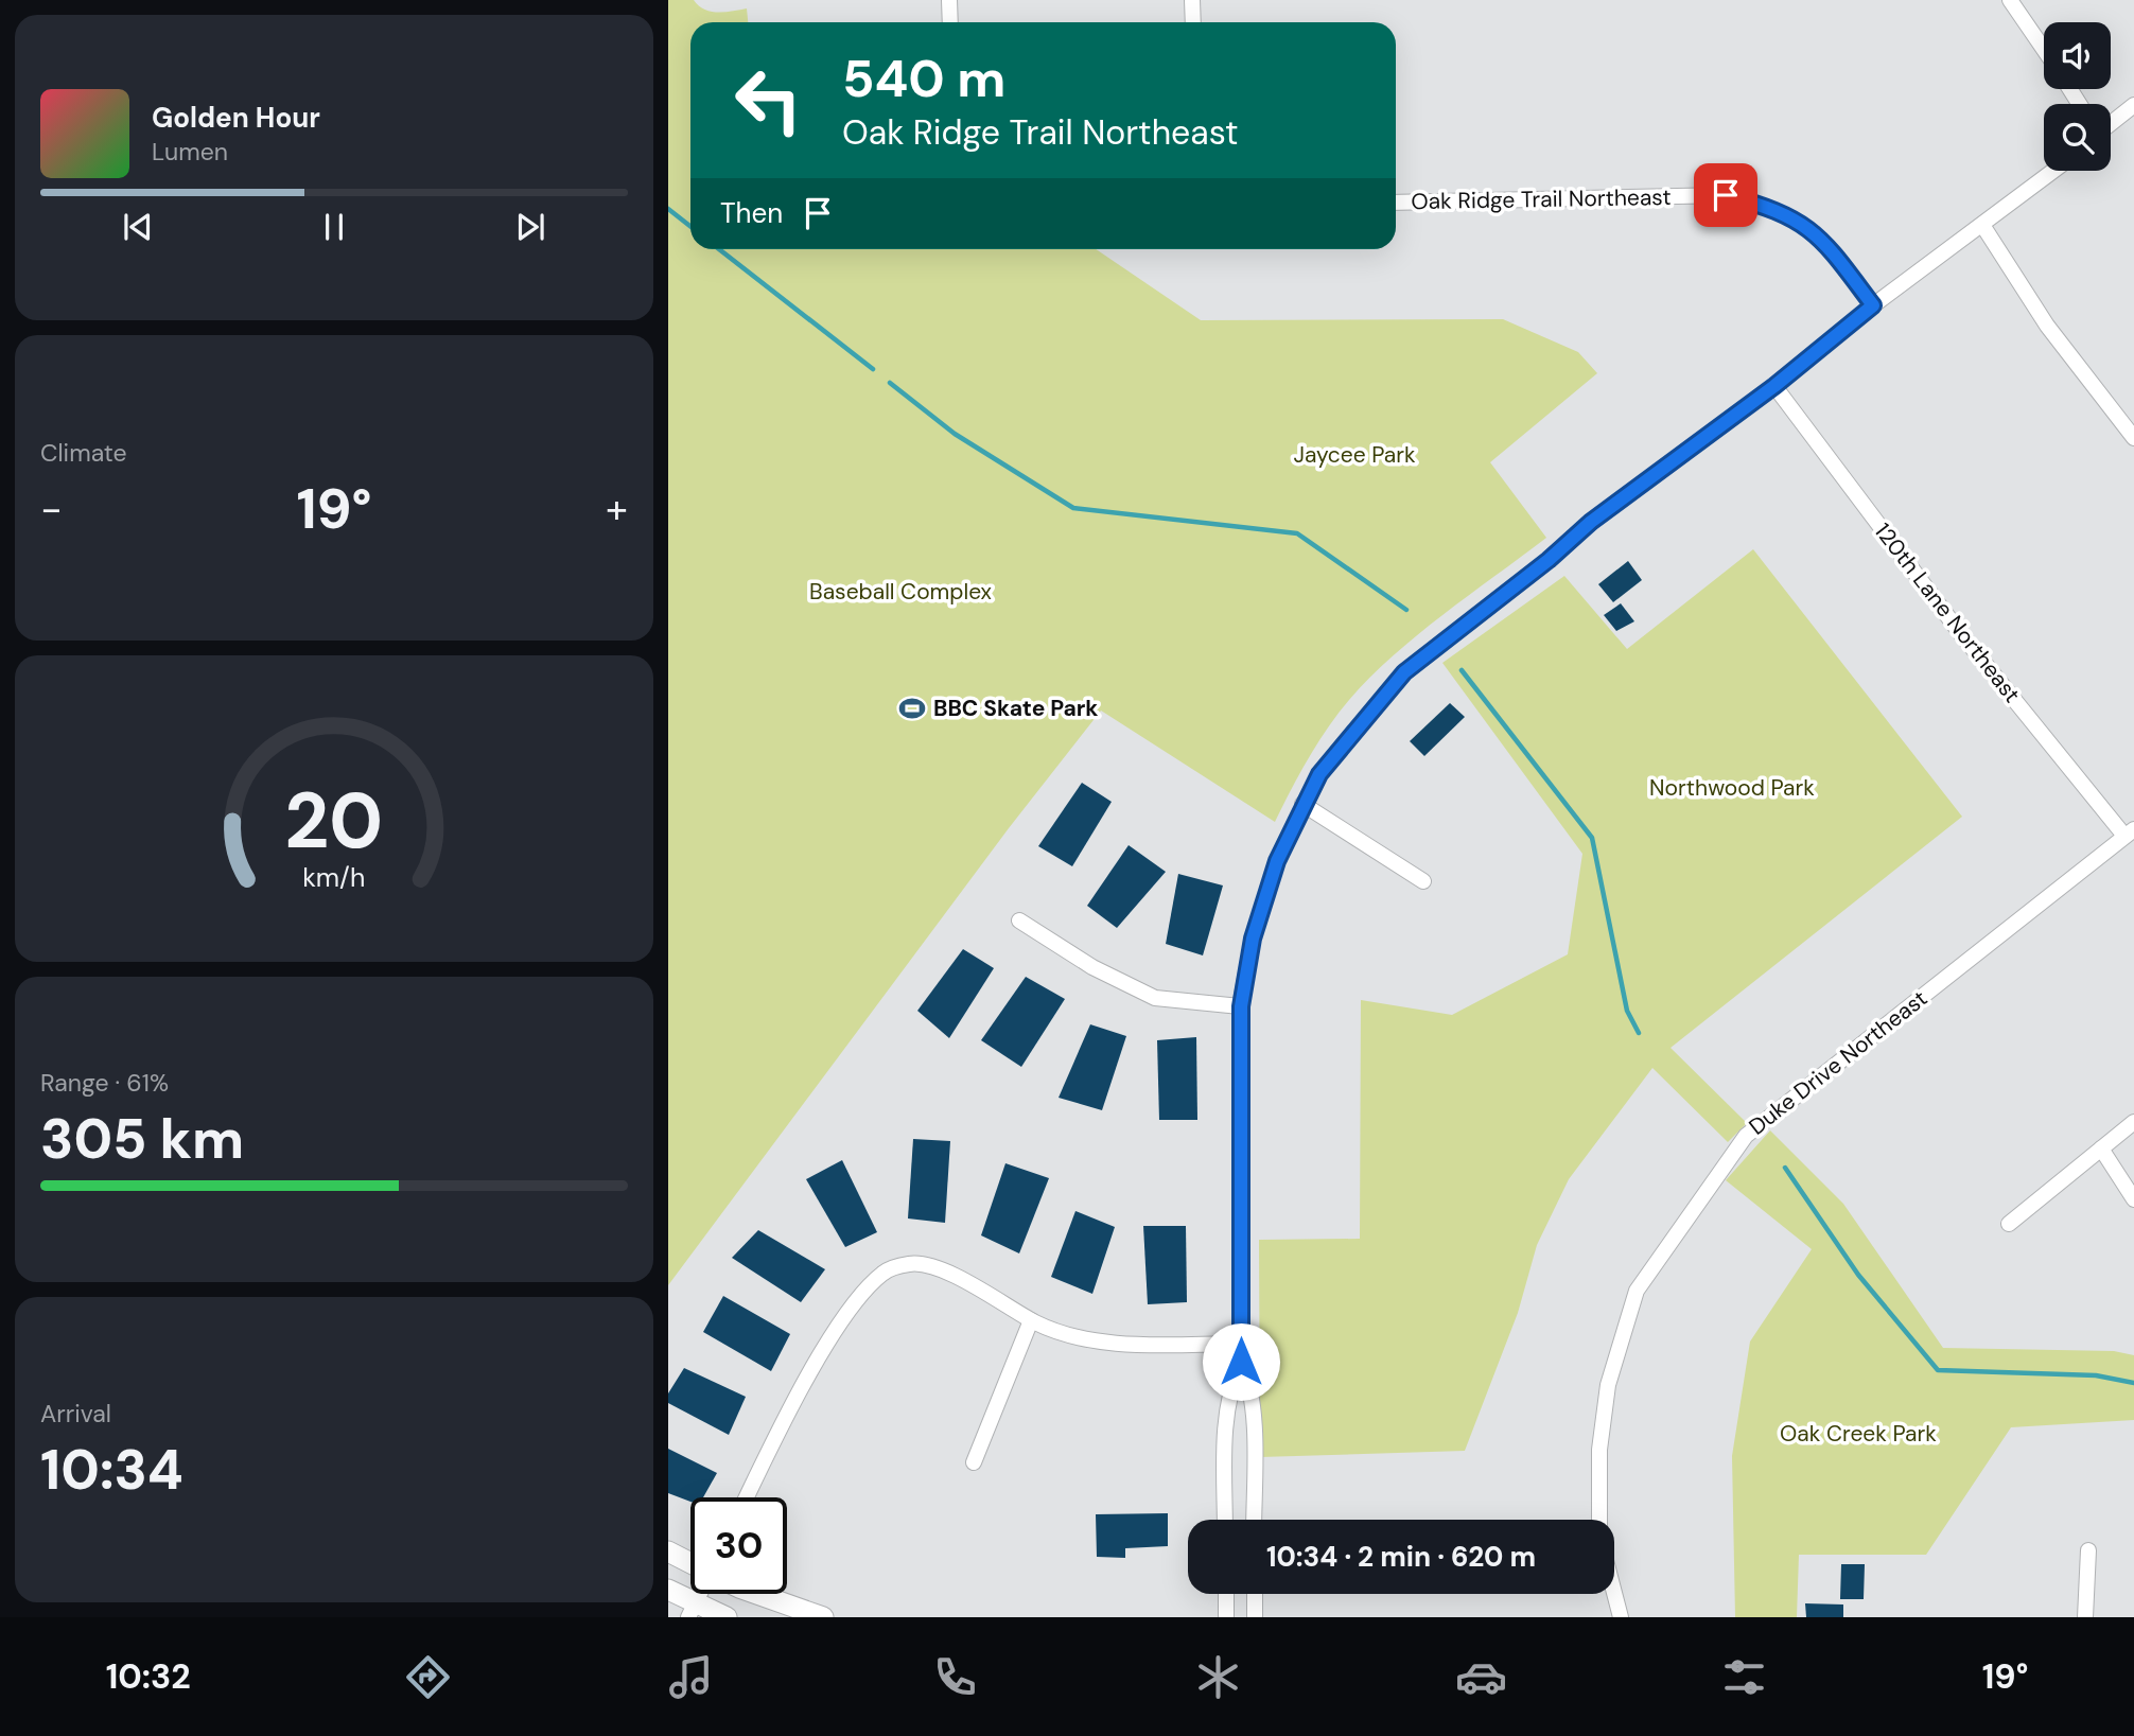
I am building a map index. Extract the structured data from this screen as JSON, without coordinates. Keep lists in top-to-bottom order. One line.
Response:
{"streets":{"street":["Oak Ridge Trail Northeast","120th Lane Northeast","Duke Drive Northeast"]},"crossings":[["120th Lane Northeast","Duke Drive Northeast"]],"parks":["Jaycee Park","Baseball Complex","Northwood Park","Oak Creek Park"],"places":{"sports":["BBC Skate Park"]},"page":{"turn":["540 m","Oak Ridge Trail Northeast"],"song":["Golden Hour","Lumen"],"then":"Then","tile":["Climate",["Range · 61%","305 km"],["Arrival","10:34"]],"heat":["−","19°","+"],"limit":"30","trip":"10:34 · 2 min · 620 m","tabs":["10:32","19°"],"gauge":["20","km/h"]}}
